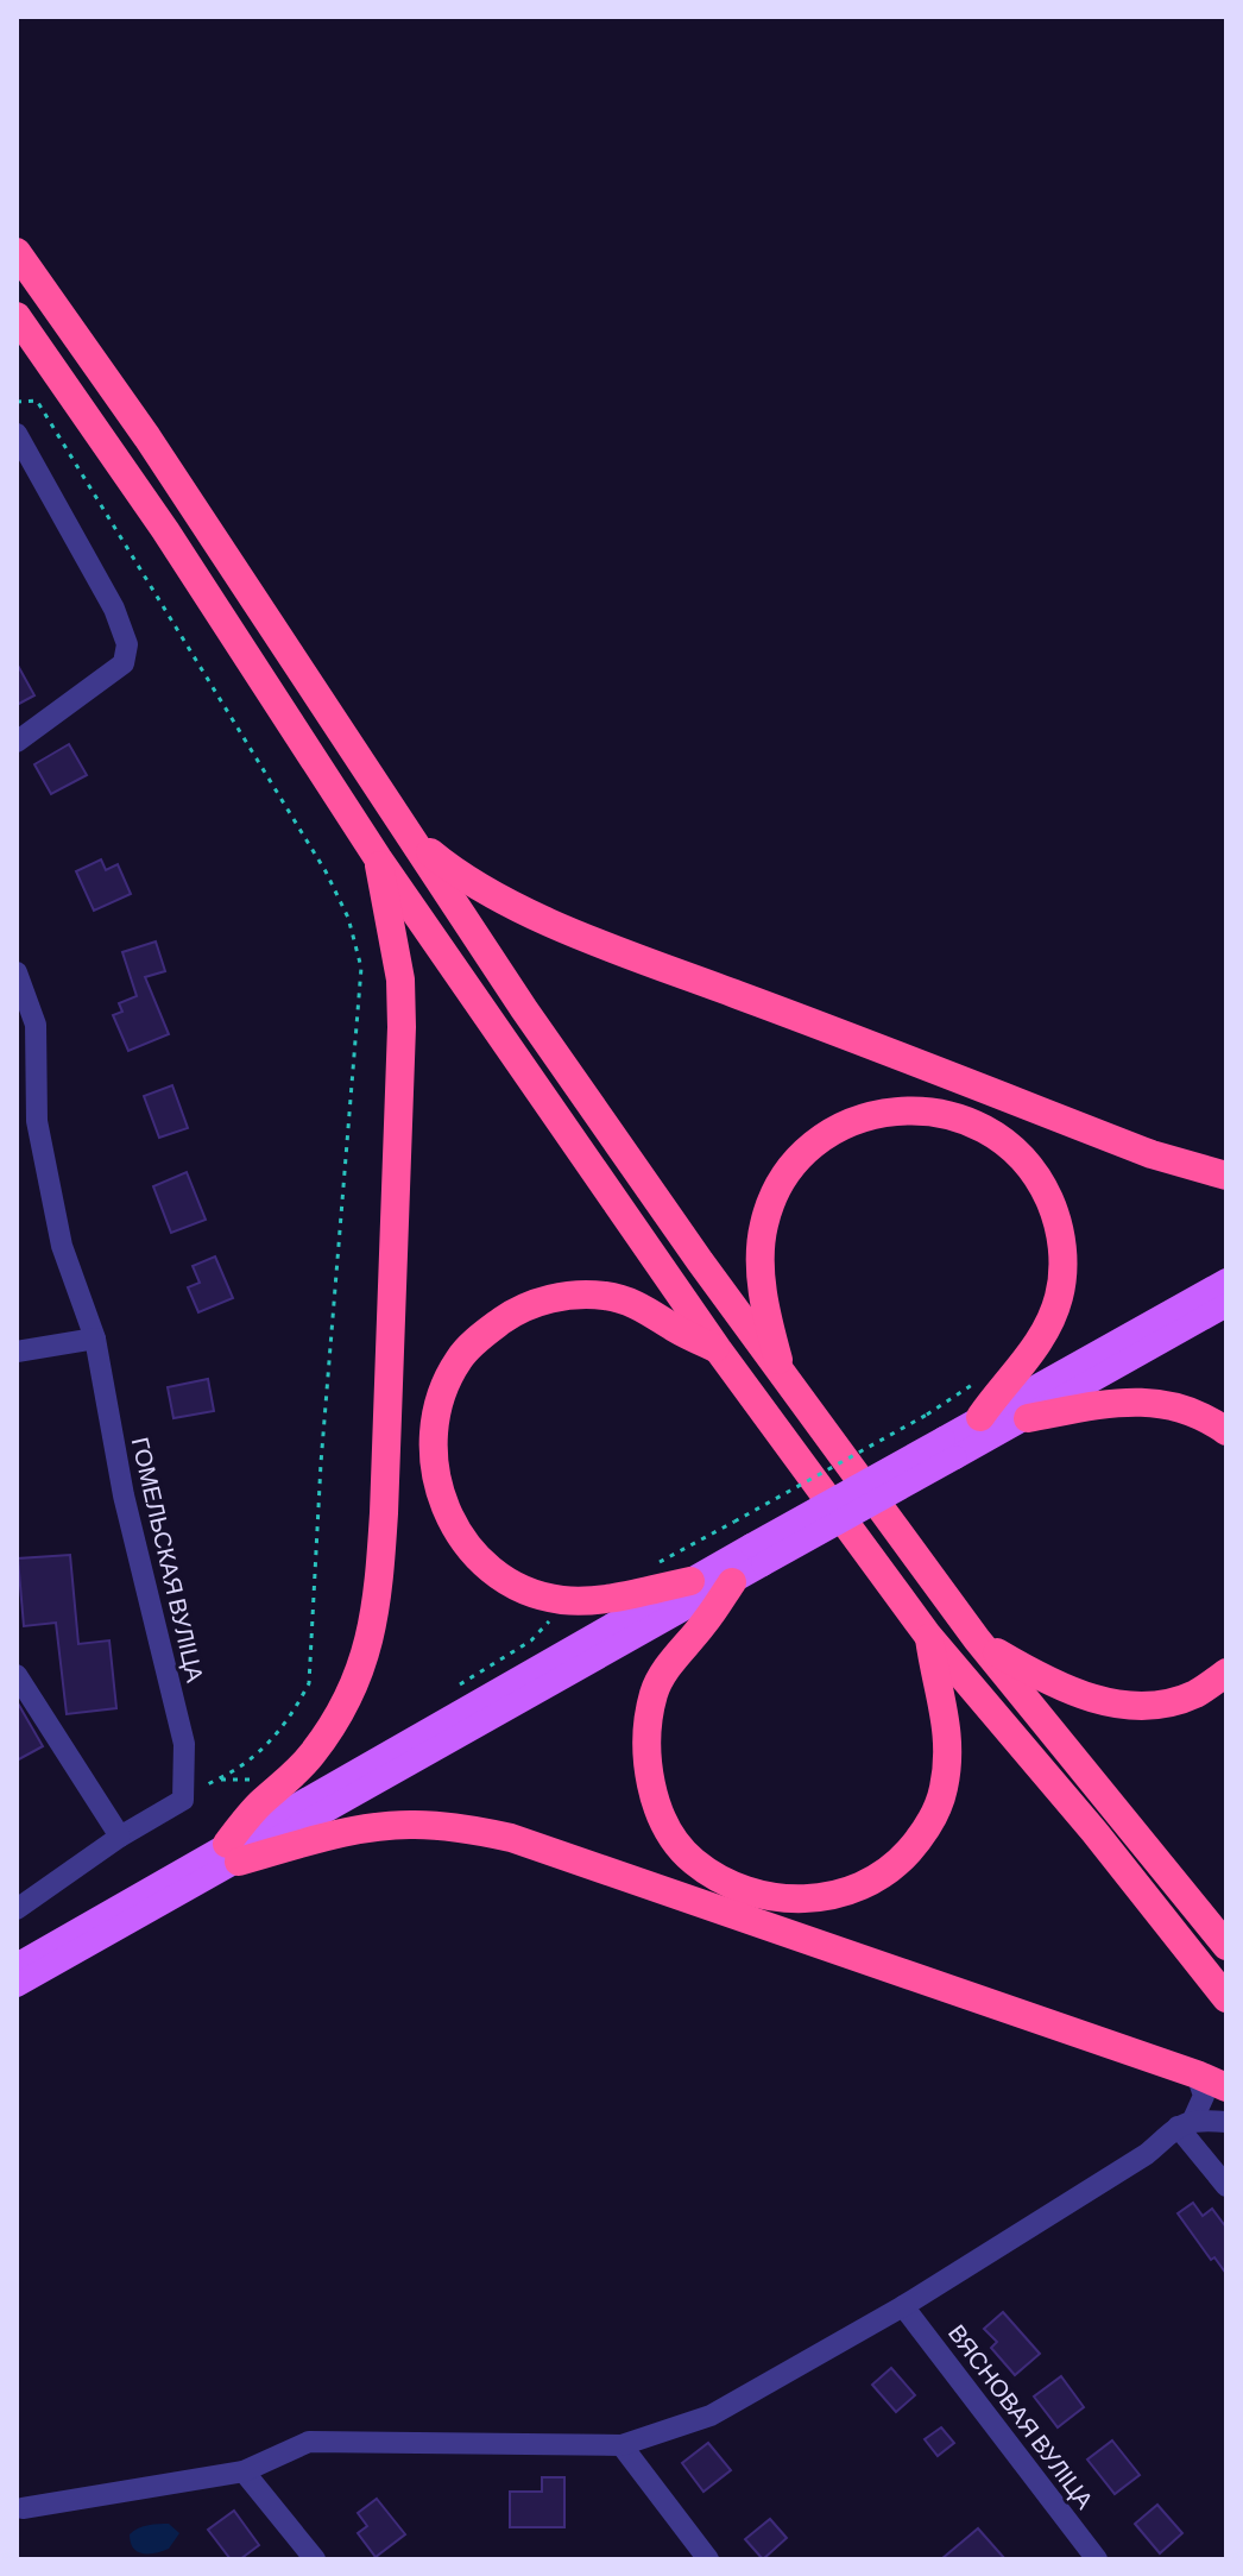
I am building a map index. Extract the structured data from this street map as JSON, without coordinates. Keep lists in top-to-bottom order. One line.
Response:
{"streets":{"street":["ГОМЕЛЬСКАЯ ВУЛІЦА","ВЯСНОВАЯ ВУЛІЦА"]}}
